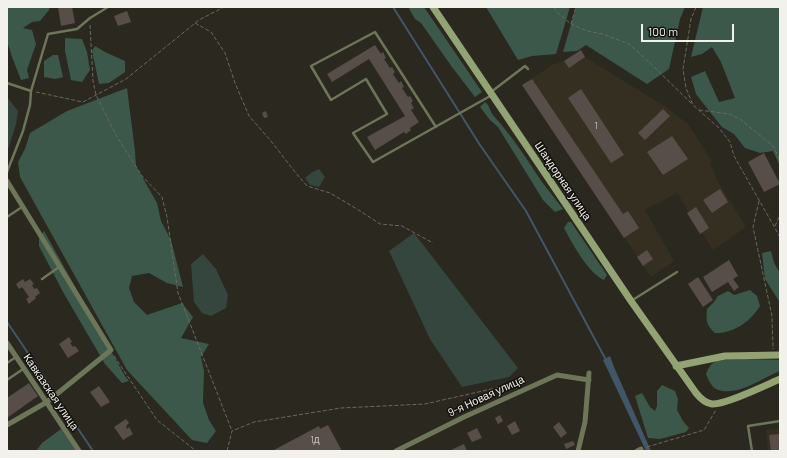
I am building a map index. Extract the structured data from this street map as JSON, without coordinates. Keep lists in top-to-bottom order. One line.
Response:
{"streets":{"street":["Шандорная улица","Кавказская улица","9-я Новая улица"]},"house_numbers":["1","1Д"],"scale_bar":"100 m"}
